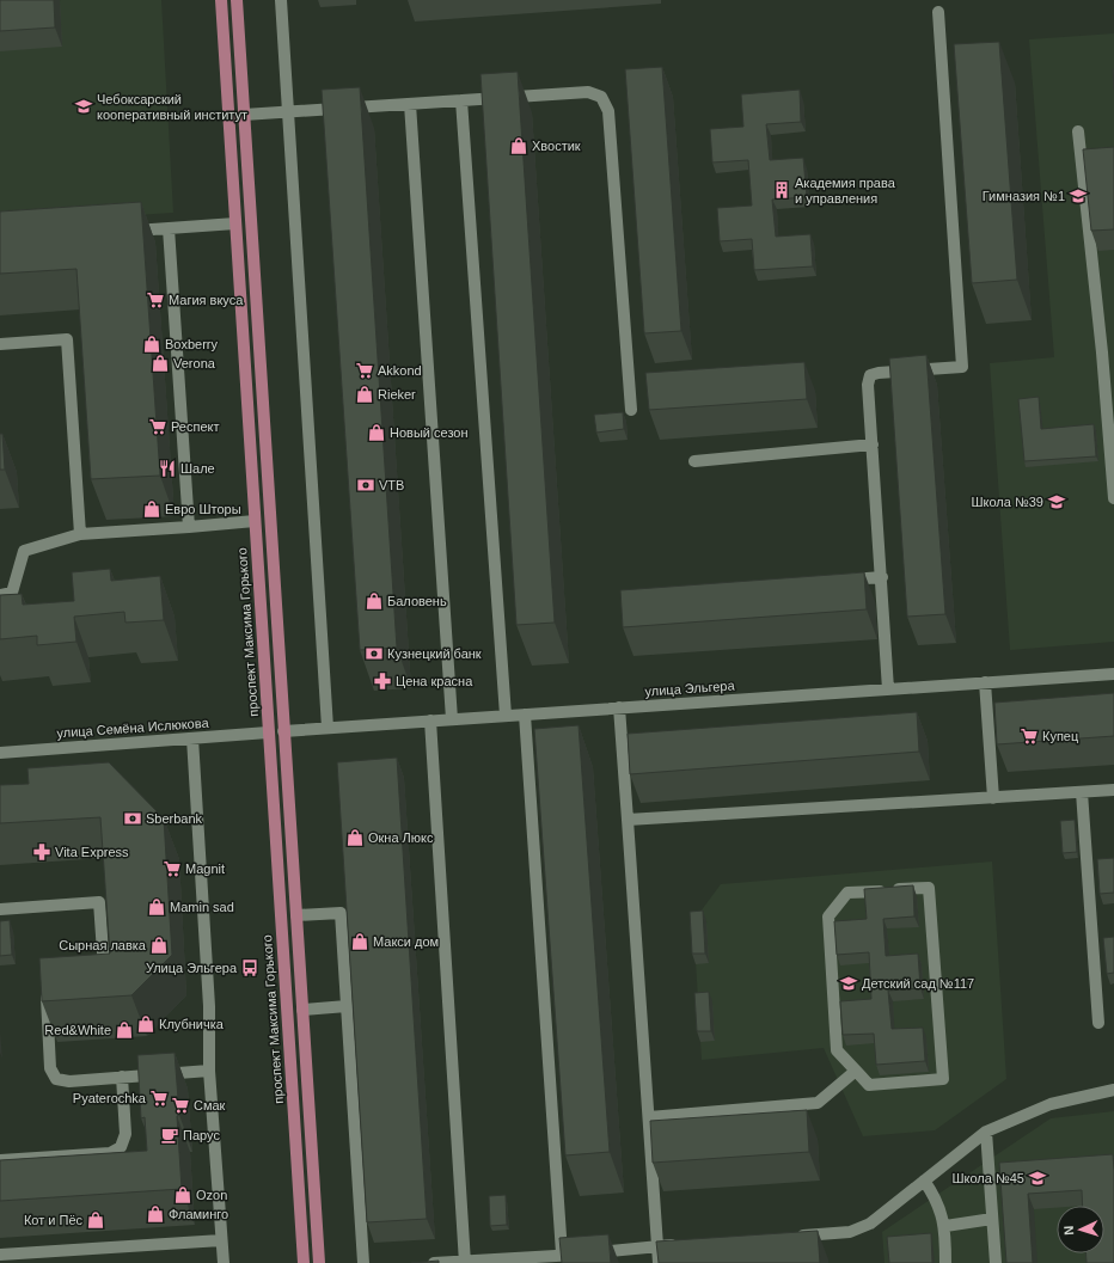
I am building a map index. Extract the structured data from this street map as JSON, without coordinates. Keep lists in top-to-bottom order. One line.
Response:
{"streets":{"main road":["проспект Максима Горького","улица Эльгера"],"street":["улица Семёна Ислюкова"]},"crossings":[["проспект Максима Горького","улица Эльгера"],["проспект Максима Горького","улица Семёна Ислюкова"],["улица Эльгера","улица Семёна Ислюкова"]],"places":{"school or university":["Чебоксарский кооперативный институт","Гимназия №1","Школа №39","Детский сад №117","Школа №45"],"shop":["Хвостик","Boxberry","Verona","Rieker","Новый сезон","Евро Шторы","Баловень","Окна Люкс","Mamin sad","Макси дом","Сырная лавка","Клубничка","Red&White","Ozon","Фламинго","Кот и Пёс"],"building":["Академия права и управления"],"supermarket":["Магия вкуса","Akkond","Респект","Купец","Magnit","Pyaterochka","Смак"],"restaurant":["Шале"],"bank":["VTB","Кузнецкий банк","Sberbank"],"pharmacy":["Цена красна","Vita Express"],"bus stop":["Улица Эльгера"],"cafe":["Парус"]},"north":"left"}
